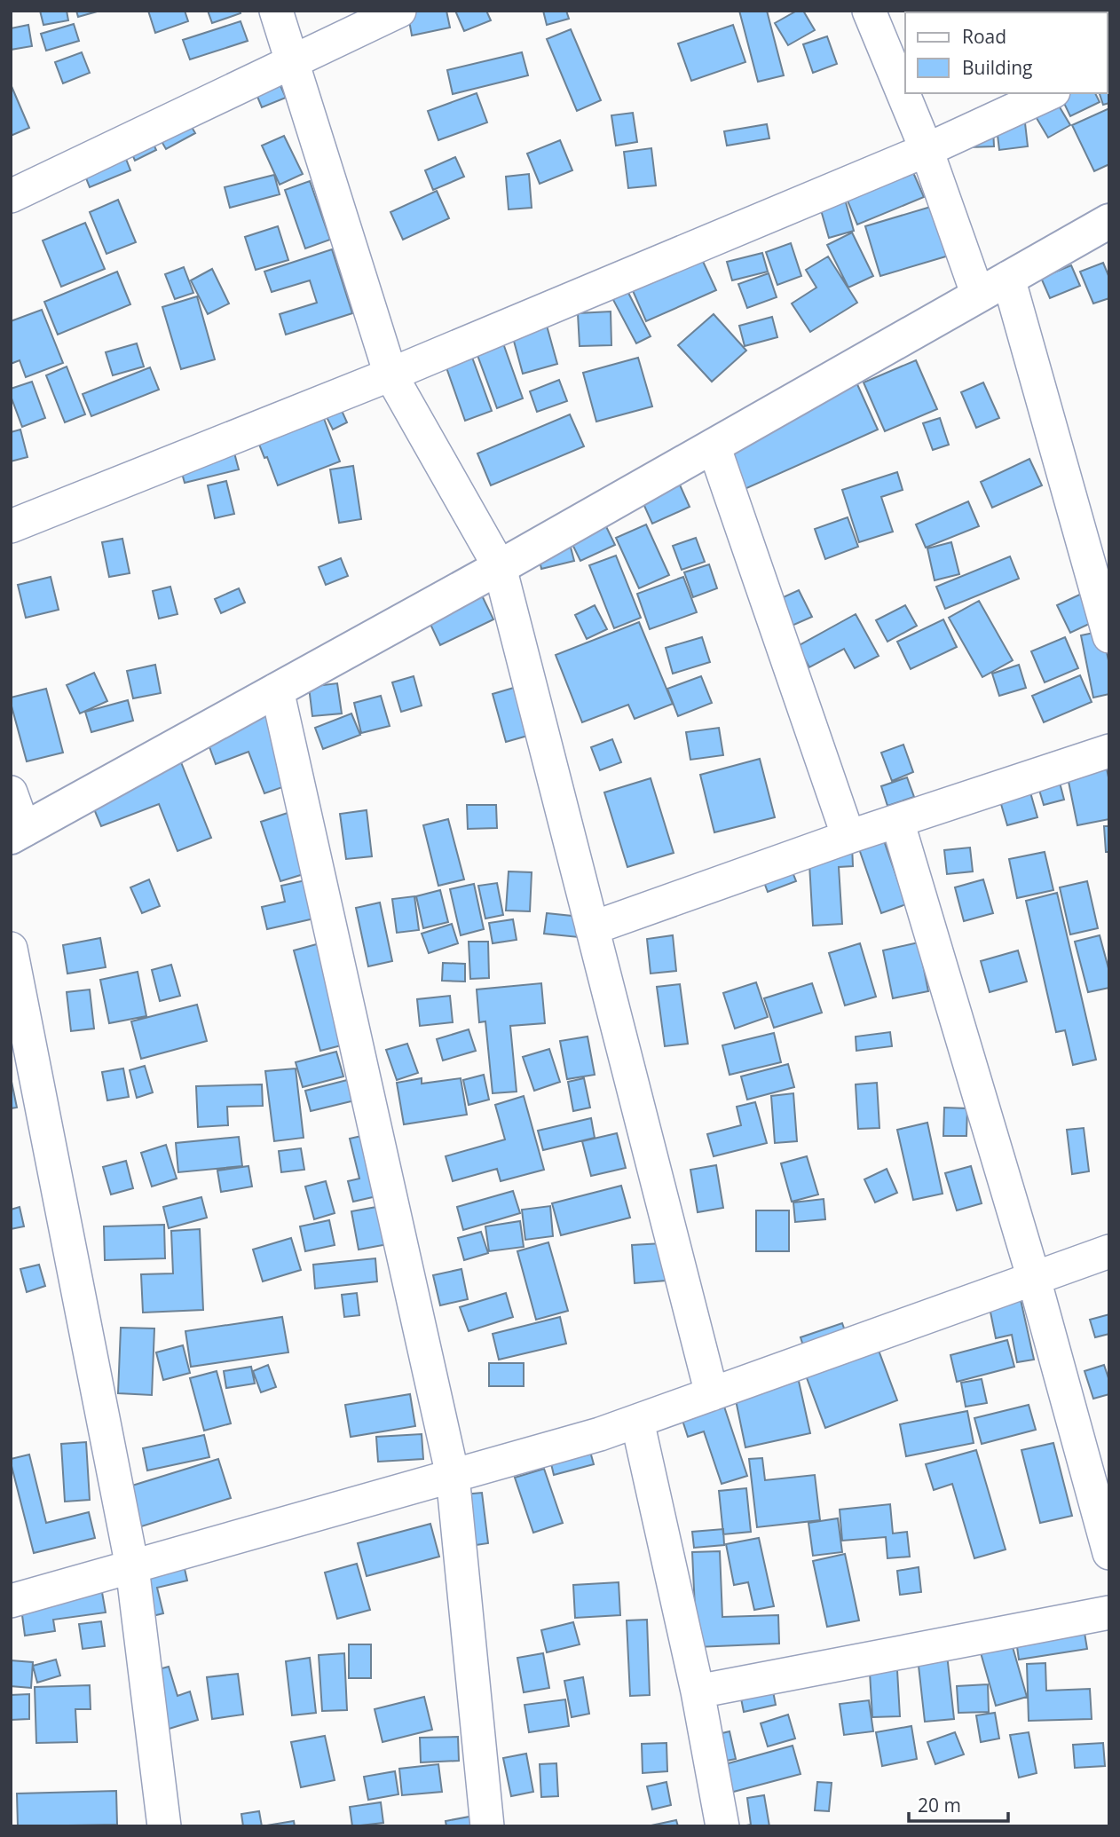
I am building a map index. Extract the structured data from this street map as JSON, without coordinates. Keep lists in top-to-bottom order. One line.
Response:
{"legend":["Road","Building"],"scale_bar":"20 m"}
